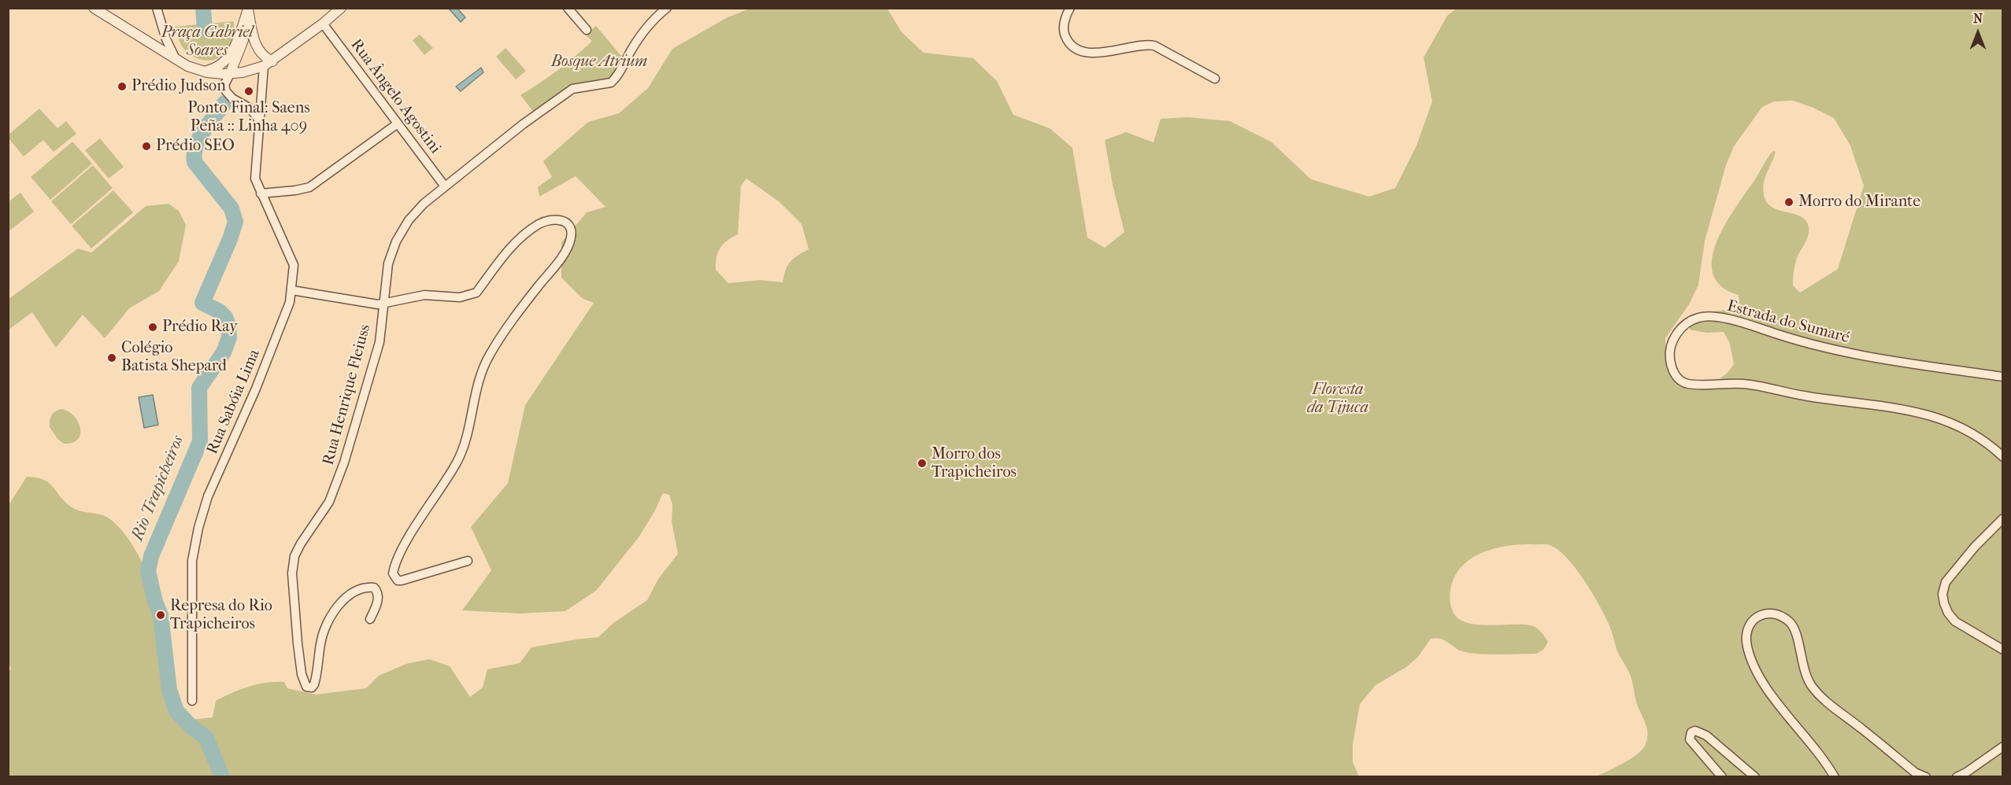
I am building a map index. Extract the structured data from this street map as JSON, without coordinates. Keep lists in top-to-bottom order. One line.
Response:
{"streets":{"street":["Rua Ângelo Agostini","Estrada do Sumaré","Rua Henrique Fleiuss","Rua Sabóia Lima"]},"crossings":[["Rua Ângelo Agostini","Rua Henrique Fleiuss"]],"water":["Rio Trapicheiros"],"parks":["Praça Gabriel Soares","Bosque Atrium","Floresta da Tijuca"],"places":["Prédio Judson","Ponto Final: Saens Peña :: Linha 409","Prédio SEO","Morro do Mirante","Prédio Ray","Colégio Batista Shepard","Morro dos Trapicheiros","Represa do Rio Trapicheiros"],"north":"top"}
